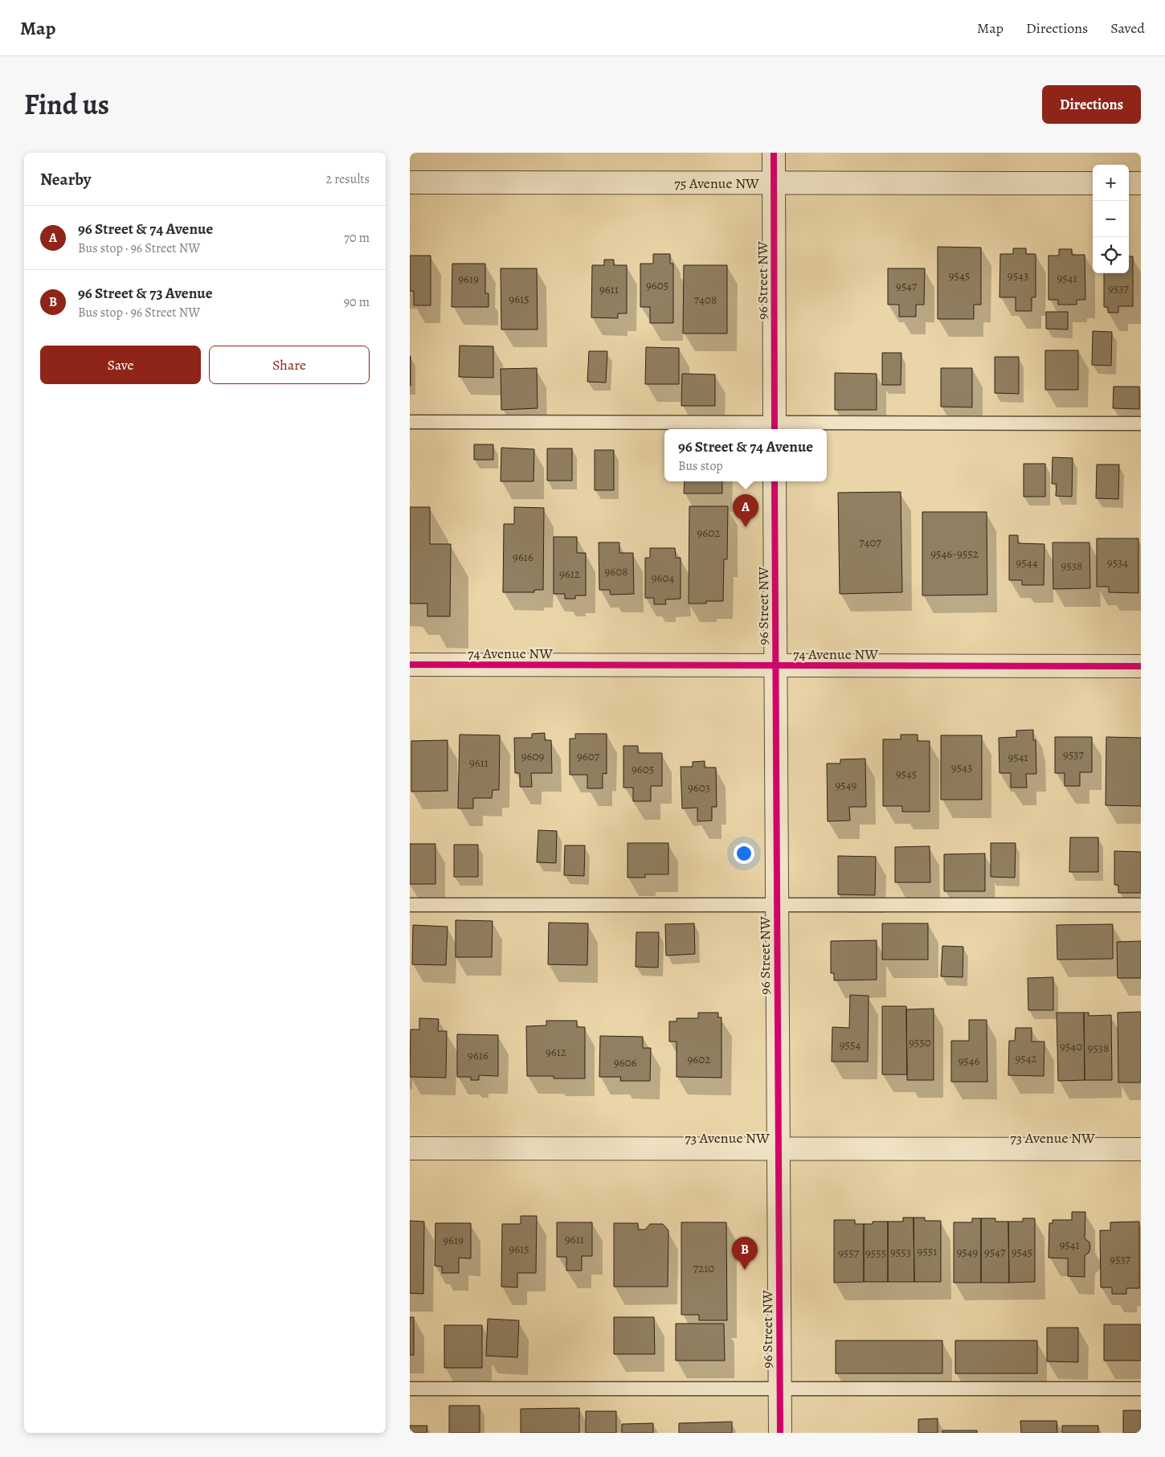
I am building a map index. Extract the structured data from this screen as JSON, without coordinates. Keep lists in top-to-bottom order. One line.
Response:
{"streets":{"street":["75 Avenue NW","96 Street NW","74 Avenue NW","73 Avenue NW"]},"crossings":[["75 Avenue NW","96 Street NW"],["96 Street NW","74 Avenue NW"],["96 Street NW","73 Avenue NW"]],"house_numbers":["9545","9543","9541","9619","9605","9547","9537","9611","9615","7408","9602","7407","9546-9552","9616","9544","9534","9538","9608","9612","9604","9537","9609","9607","9541","9611","9543","9605","9545","9549","9603","9550","9554","9540","9538","9612","9616","9542","9602","9546","9606","9611","9619","9541","9615","9551","9553","9549","9547","9545","9557","9555","9537","7210"],"page":{"header":"Map","nav":["Map","Directions","Saved"],"title":"Find us","buttons":["Directions",["Save","Share"]],"heading":["Nearby","2 results"],"map_buttons":["+","−"],"list":[{"mark":"A","name":"96 Street & 74 Avenue","note":"Bus stop · 96 Street NW","value":"70 m"},{"mark":"B","name":"96 Street & 73 Avenue","note":"Bus stop · 96 Street NW","value":"90 m"}],"popup":["96 Street & 74 Avenue","Bus stop"],"pins":["A","B"]}}
